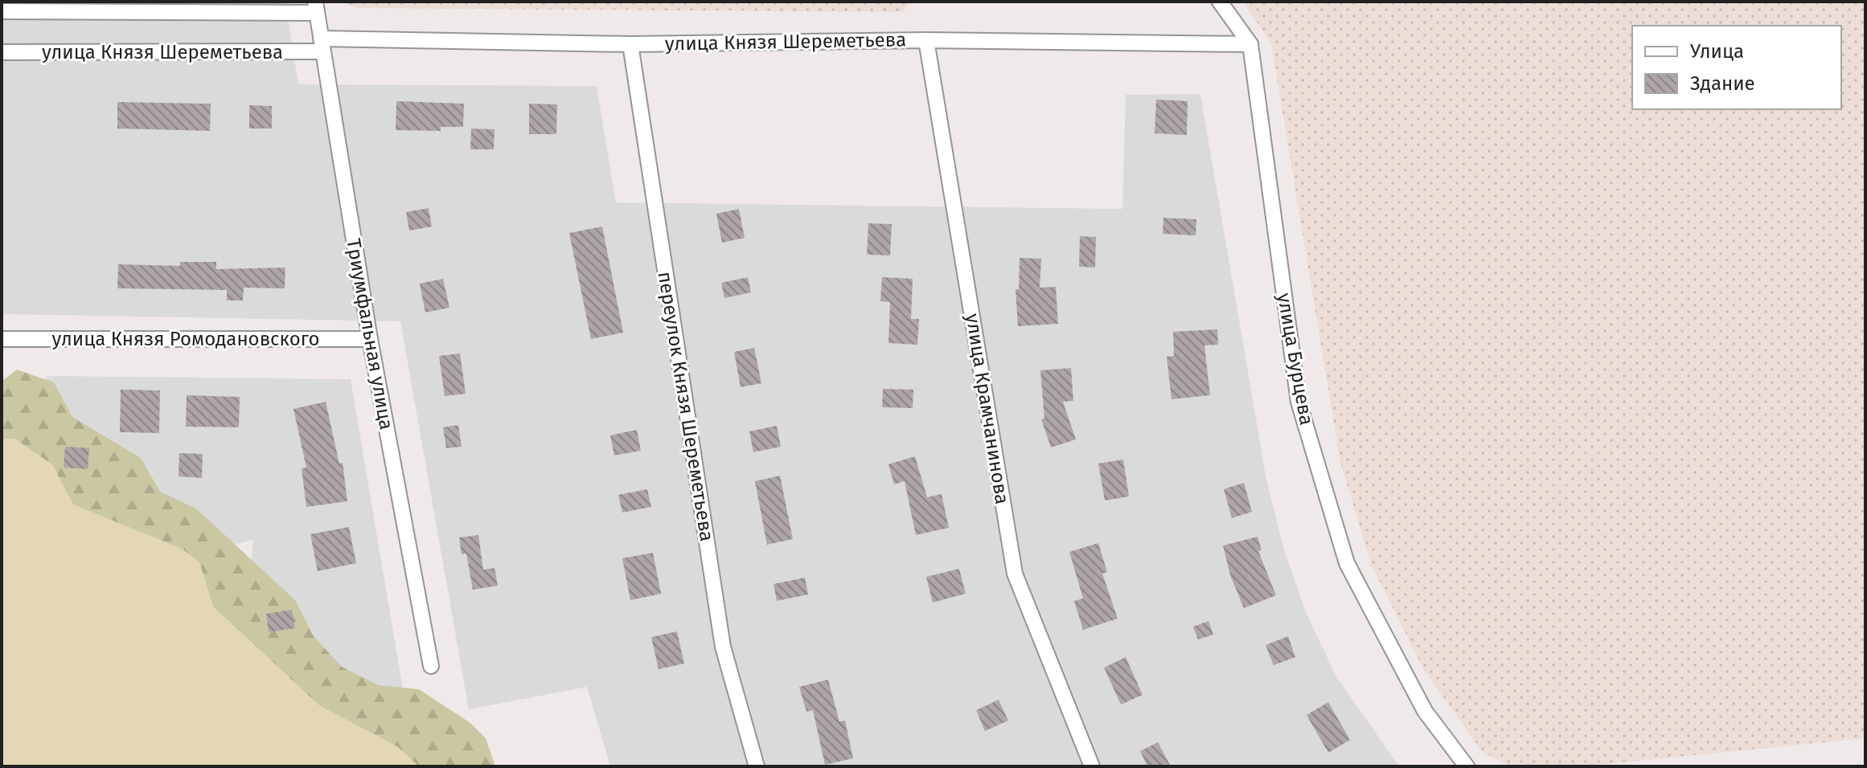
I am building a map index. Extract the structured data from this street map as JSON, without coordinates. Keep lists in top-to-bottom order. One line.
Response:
{"streets":{"street":["улица Князя Шереметьева","Триумфальная улица","улица Князя Ромодановского","улица Бурцева","переулок Князя Шереметьева","улица Крамчанинова"]},"crossings":[["улица Князя Шереметьева","Триумфальная улица"],["улица Князя Шереметьева","улица Бурцева"],["улица Князя Шереметьева","переулок Князя Шереметьева"],["улица Князя Шереметьева","улица Крамчанинова"],["Триумфальная улица","улица Князя Ромодановского"]],"legend":["Улица","Здание"]}
